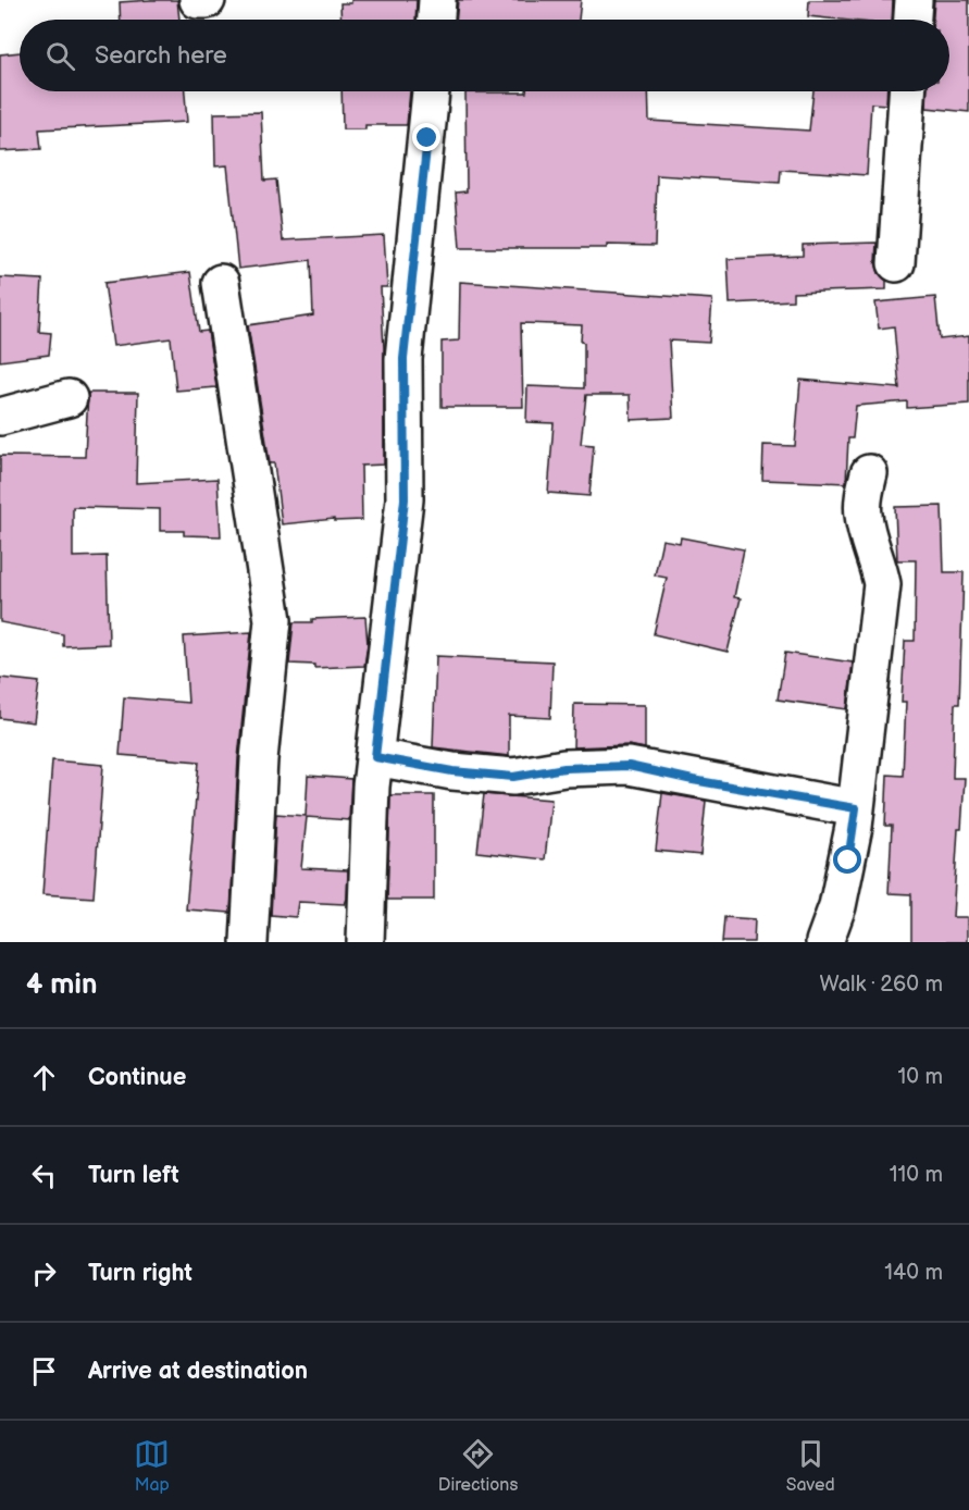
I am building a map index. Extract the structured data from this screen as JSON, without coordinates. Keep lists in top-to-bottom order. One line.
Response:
{"page":{"search":"Search here","heading":["4 min","Walk · 260 m"],"list":[["Continue","10 m"],["Turn left","110 m"],["Turn right","140 m"],"Arrive at destination"],"nav":["Map","Directions","Saved"]}}
